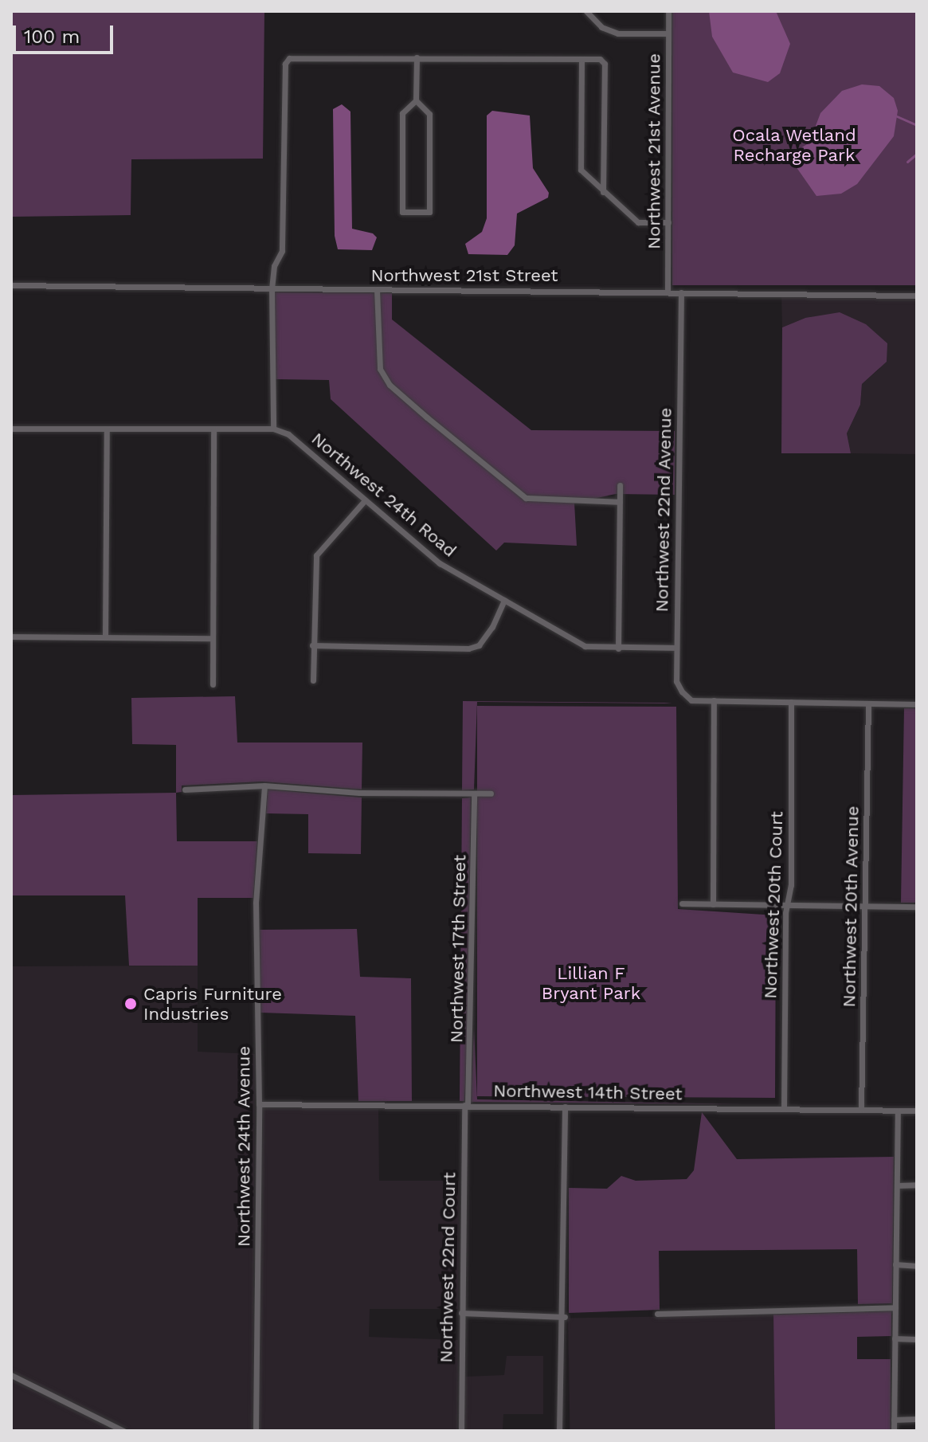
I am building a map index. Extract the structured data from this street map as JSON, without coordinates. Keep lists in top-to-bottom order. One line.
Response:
{"streets":{"street":["Northwest 21st Avenue","Northwest 21st Street","Northwest 24th Road","Northwest 22nd Avenue","Northwest 20th Court","Northwest 20th Avenue","Northwest 17th Street","Northwest 14th Street","Northwest 24th Avenue","Northwest 22nd Court"]},"crossings":[["Northwest 21st Avenue","Northwest 21st Street"],["Northwest 21st Street","Northwest 22nd Avenue"],["Northwest 24th Road","Northwest 22nd Avenue"],["Northwest 22nd Avenue","Northwest 20th Court"],["Northwest 22nd Avenue","Northwest 20th Avenue"],["Northwest 20th Court","Northwest 14th Street"],["Northwest 20th Avenue","Northwest 14th Street"],["Northwest 17th Street","Northwest 14th Street"],["Northwest 17th Street","Northwest 22nd Court"],["Northwest 14th Street","Northwest 24th Avenue"],["Northwest 14th Street","Northwest 22nd Court"]],"parks":["Ocala Wetland Recharge Park","Lillian F Bryant Park"],"places":["Capris Furniture Industries"],"scale_bar":"100 m"}
